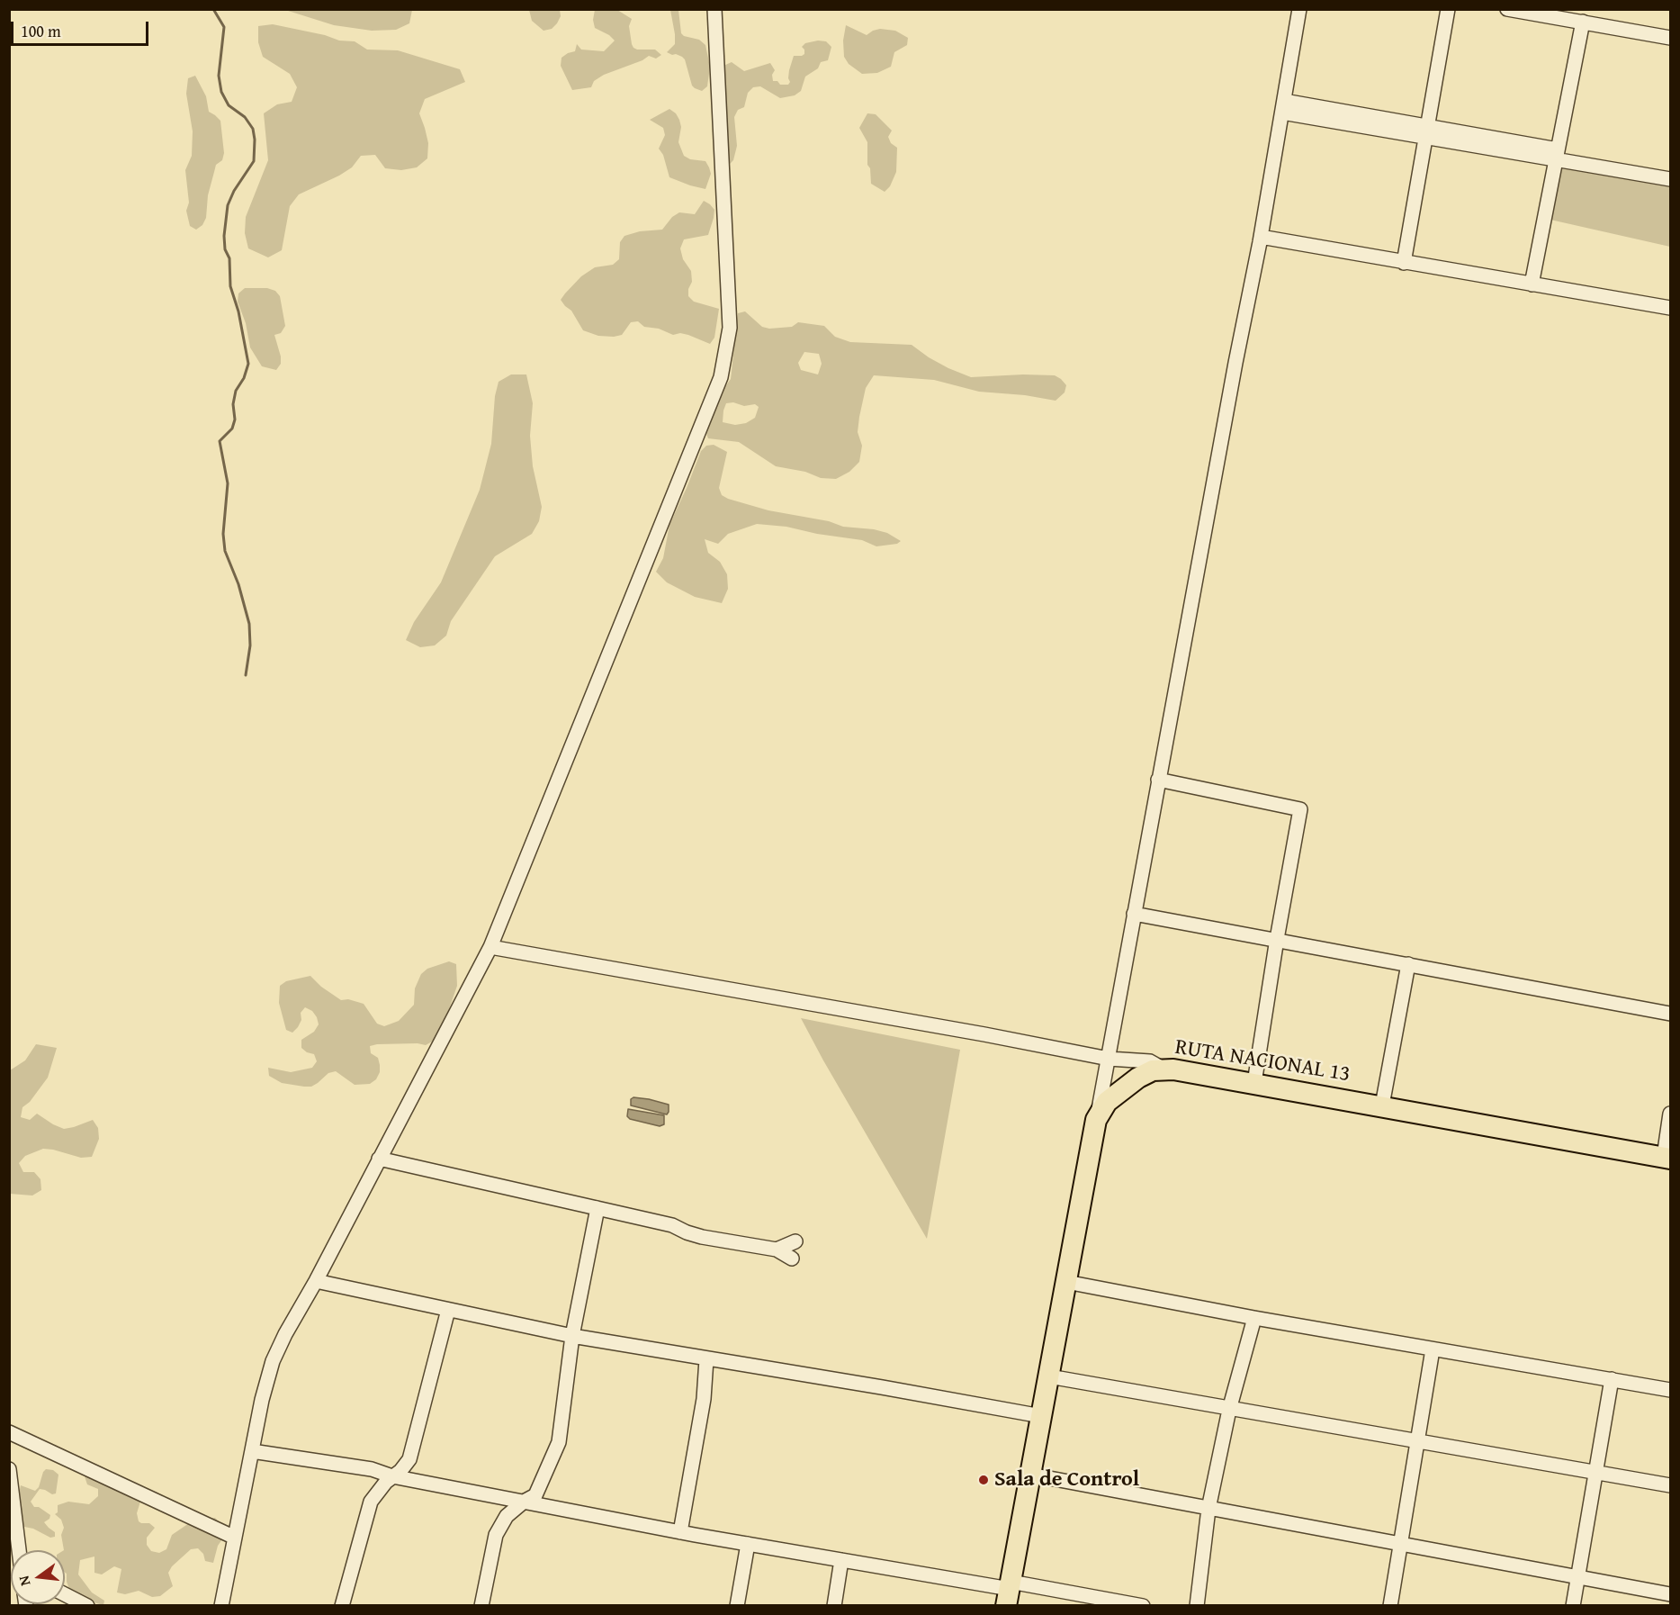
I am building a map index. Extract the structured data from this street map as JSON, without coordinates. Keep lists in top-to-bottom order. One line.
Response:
{"streets":{"highway":["RUTA NACIONAL 13"]},"places":["Sala de Control"],"scale_bar":"100 m","north":"left"}
